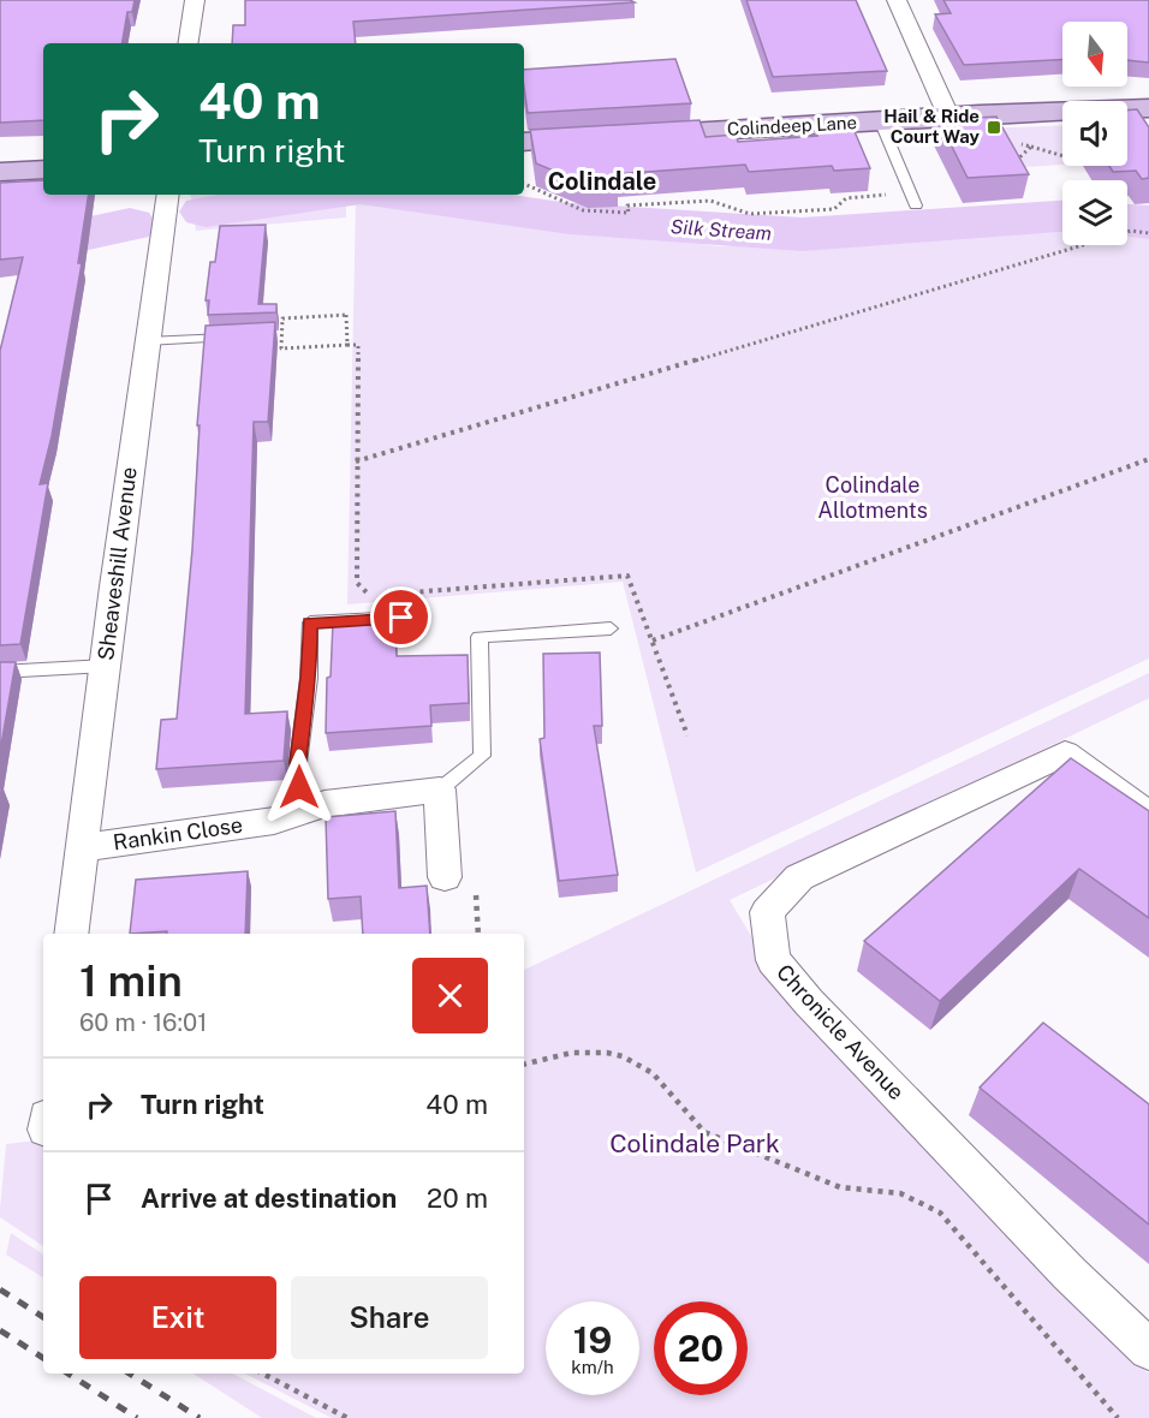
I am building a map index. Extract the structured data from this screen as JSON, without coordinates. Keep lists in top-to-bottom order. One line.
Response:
{"streets":{"main road":["Colindeep Lane"],"street":["Sheaveshill Avenue","Rankin Close","Chronicle Avenue"]},"crossings":[["Sheaveshill Avenue","Rankin Close"]],"districts":["Colindale"],"water":["Silk Stream"],"parks":["Colindale Allotments","Colindale Park"],"places":{"transit":["Hail & Ride Court Way"]},"north":"bottom","page":{"turn":["40 m","Turn right"],"heading":["1 min","60 m · 16:01"],"list":[{"name":"Turn right","value":"40 m"},{"name":"Arrive at destination","value":"20 m"}],"buttons":["Exit","Share"],"speed":"19 km/h","limit":"20"}}
